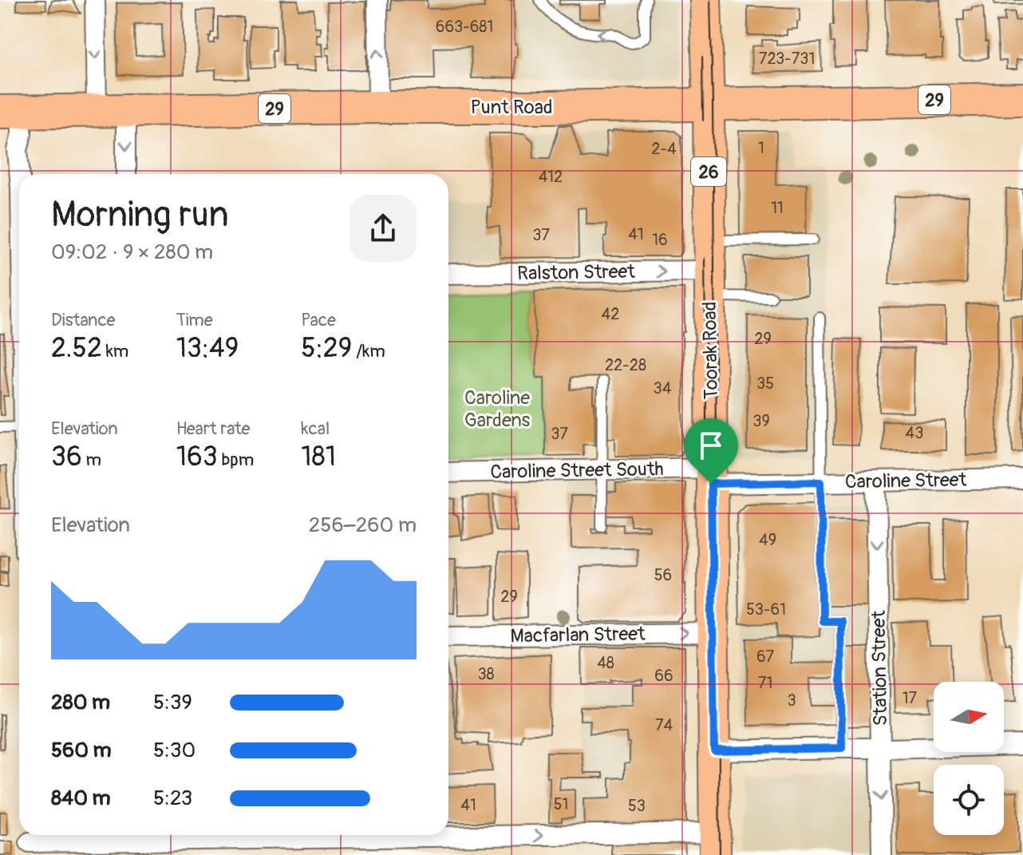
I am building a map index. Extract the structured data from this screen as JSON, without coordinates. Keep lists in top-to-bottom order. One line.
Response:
{"streets":{"highway":["29","Punt Road"],"main road":["26","Toorak Road"],"street":["Ralston Street","Caroline Street South","Caroline Street","Macfarlan Street","Station Street"]},"crossings":[["Punt Road","Toorak Road"],["Ralston Street","Toorak Road"],["Toorak Road","Caroline Street South"],["Toorak Road","Caroline Street"],["Toorak Road","Macfarlan Street"],["Caroline Street South","Caroline Street"],["Caroline Street","Station Street"]],"one_way":["Ralston Street","Macfarlan Street","Station Street"],"parks":["Caroline Gardens"],"house_numbers":["663-681","723-731","1","2-4","412","11","41","37","16","42","29","22-28","35","34","39","43","37","49","56","29","53-61","67","48","38","66","71","17","3","74","51","41","53"],"north":"right","page":{"heading":["Morning run","09:02 · 9 × 280 m"],"stats":[["Distance","2.52 km"],["Time","13:49"],["Pace","5:29 /km"],["Elevation","36 m"],["Heart rate","163 bpm"],["kcal","181"]],"chart":["Elevation","256–260 m"],"list":[{"name":"280 m","note":"5:39"},{"name":"560 m","note":"5:30"},{"name":"840 m","note":"5:23"}]}}
